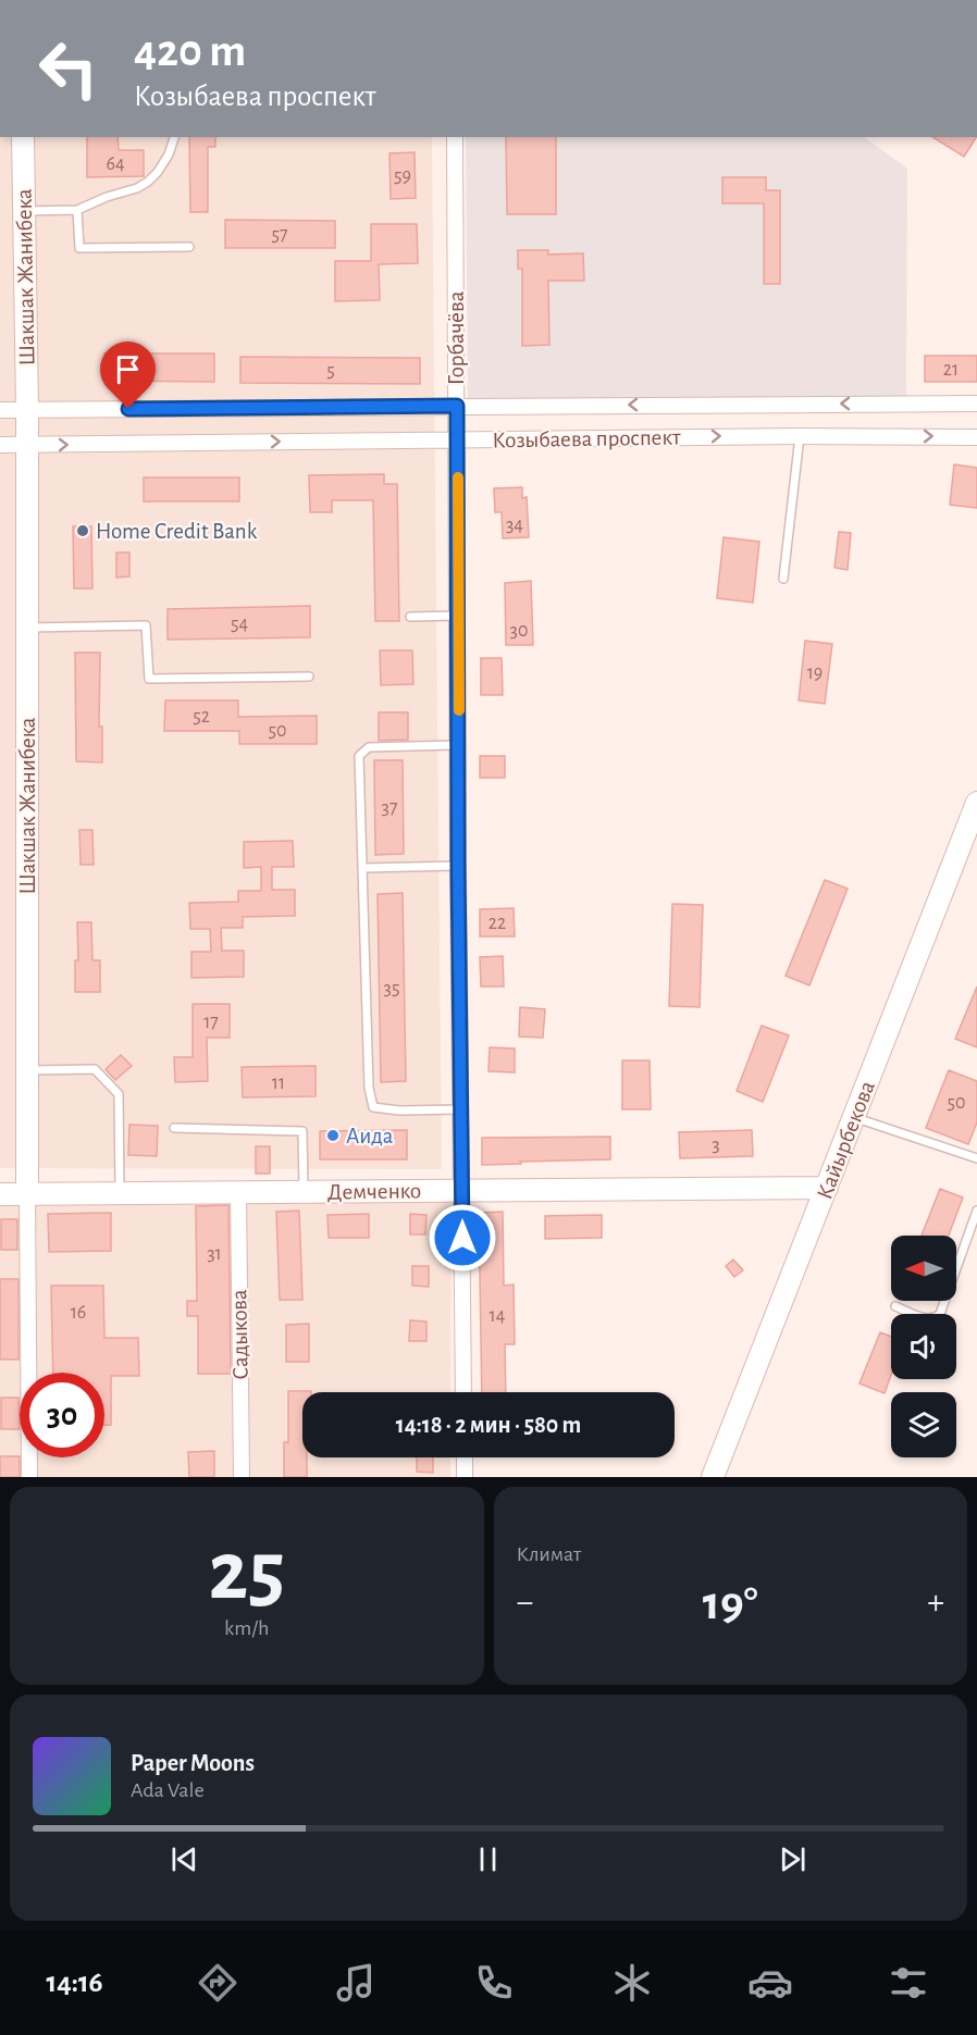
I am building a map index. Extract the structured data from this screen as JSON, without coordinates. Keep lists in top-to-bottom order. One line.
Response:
{"streets":{"street":["Шакшак Жанибека","Горбачёва","Козыбаева проспект","Кайырбекова","Демченко","Садыкова"]},"crossings":[["Шакшак Жанибека","Козыбаева проспект"],["Шакшак Жанибека","Демченко"],["Горбачёва","Козыбаева проспект"],["Горбачёва","Демченко"],["Кайырбекова","Демченко"],["Демченко","Садыкова"]],"places":["Home Credit Bank","Аида"],"house_numbers":["64","59","57","21","5","34","54","30","19","52","50","37","22","35","17","11","50","3","31","16","14"],"north":"left","page":{"turn":["420 m","Козыбаева проспект"],"limit":"30","trip":"14:18 · 2 мин · 580 m","tile":[["25","km/h"],"Климат"],"heat":["−","19°","+"],"song":["Paper Moons","Ada Vale"],"tabs":"14:16"}}
